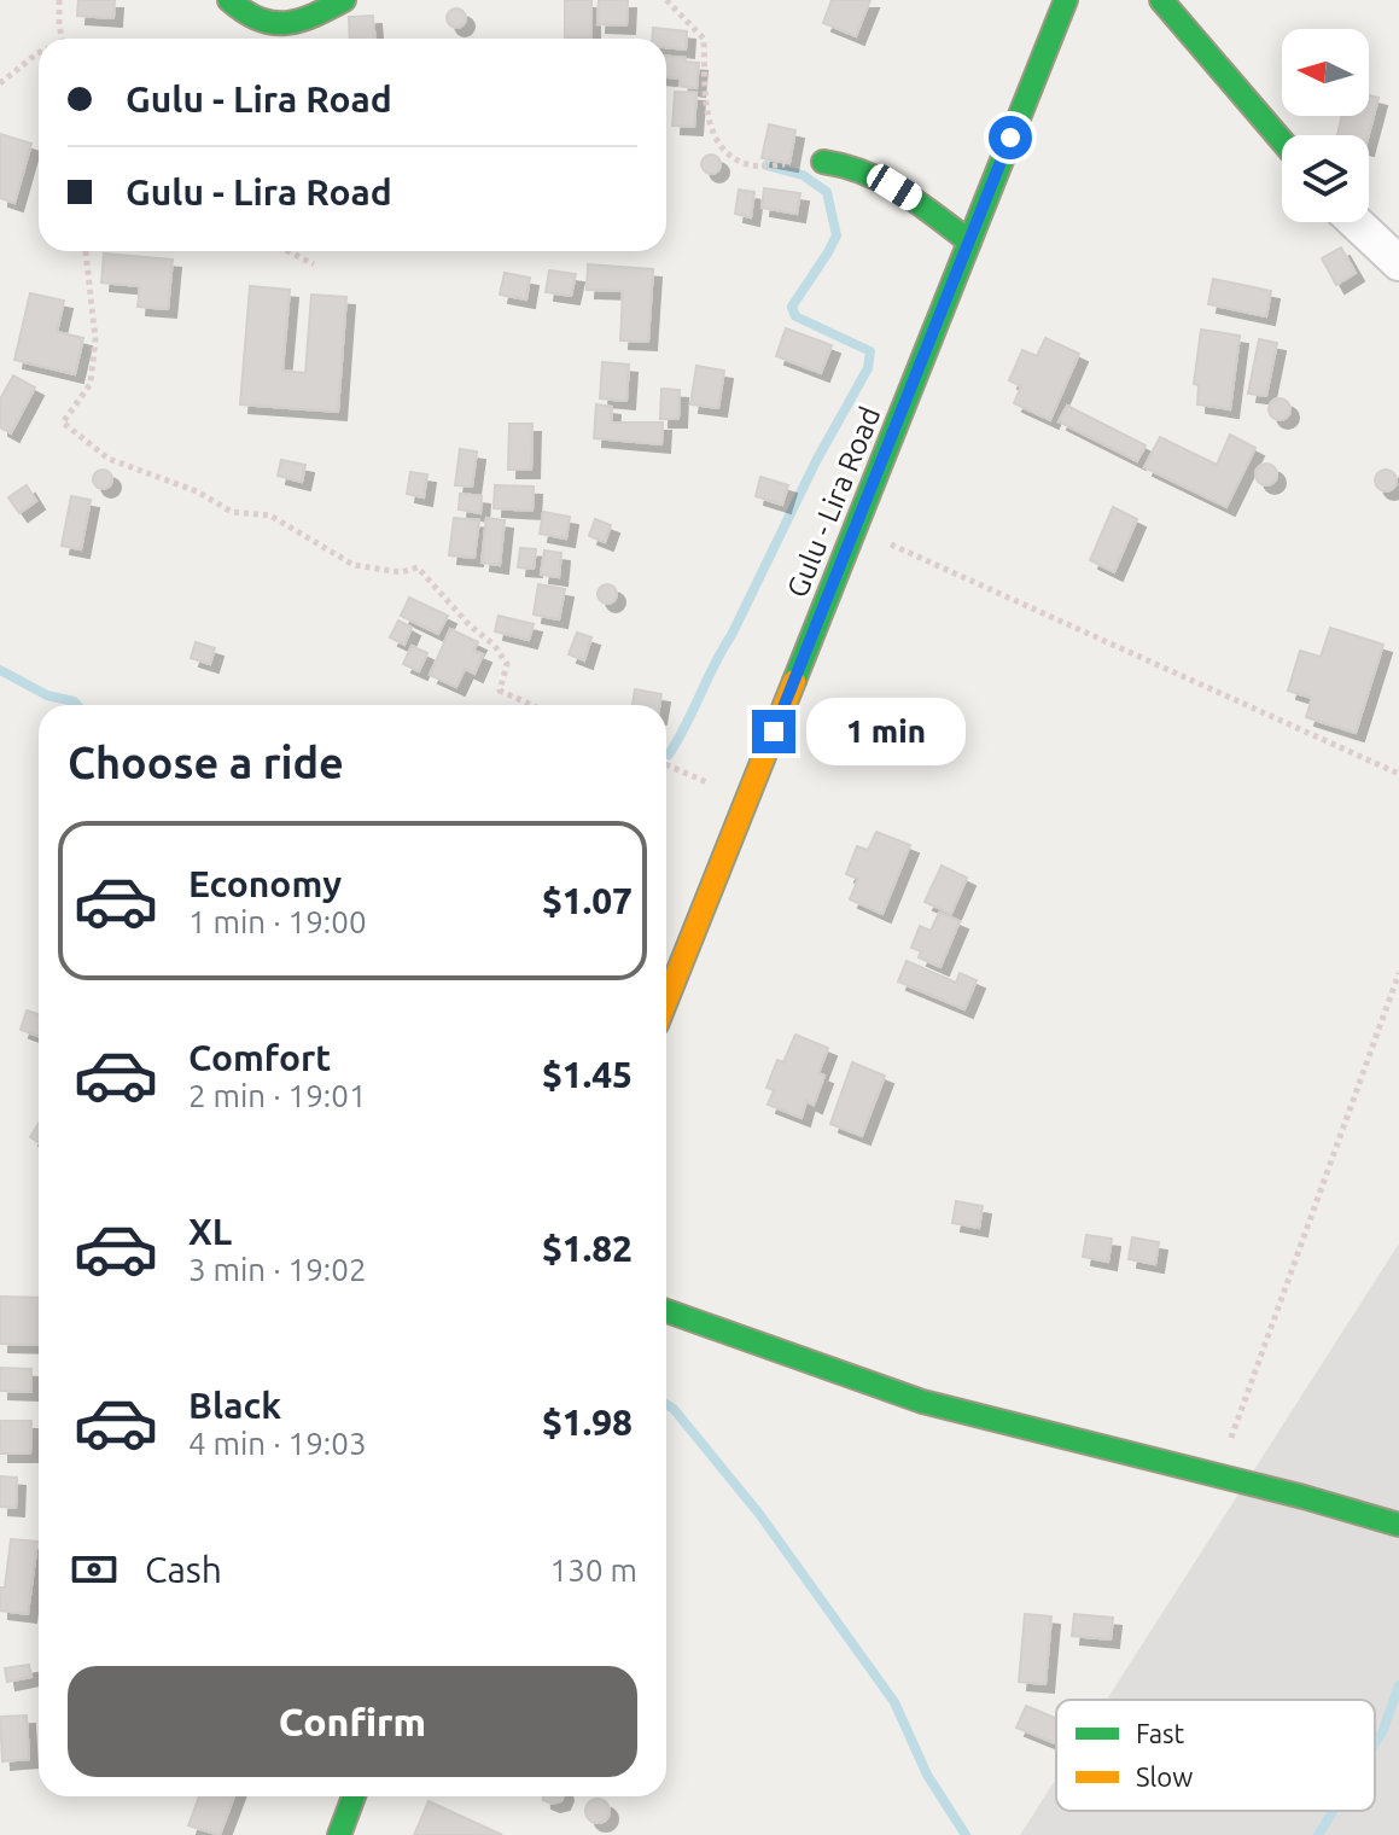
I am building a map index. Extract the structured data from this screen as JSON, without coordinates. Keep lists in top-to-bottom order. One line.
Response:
{"streets":{"street":["Gulu - Lira Road"]},"legend":["Fast","Slow"],"north":"left","page":{"banner":["Gulu - Lira Road","Gulu - Lira Road"],"bubble":"1 min","heading":"Choose a ride","list":[{"name":"Economy","note":"1 min · 19:00","value":"$1.07"},{"name":"Comfort","note":"2 min · 19:01","value":"$1.45"},{"name":"XL","note":"3 min · 19:02","value":"$1.82"},{"name":"Black","note":"4 min · 19:03","value":"$1.98"}],"pay":["Cash","130 m"],"buttons":"Confirm"}}
